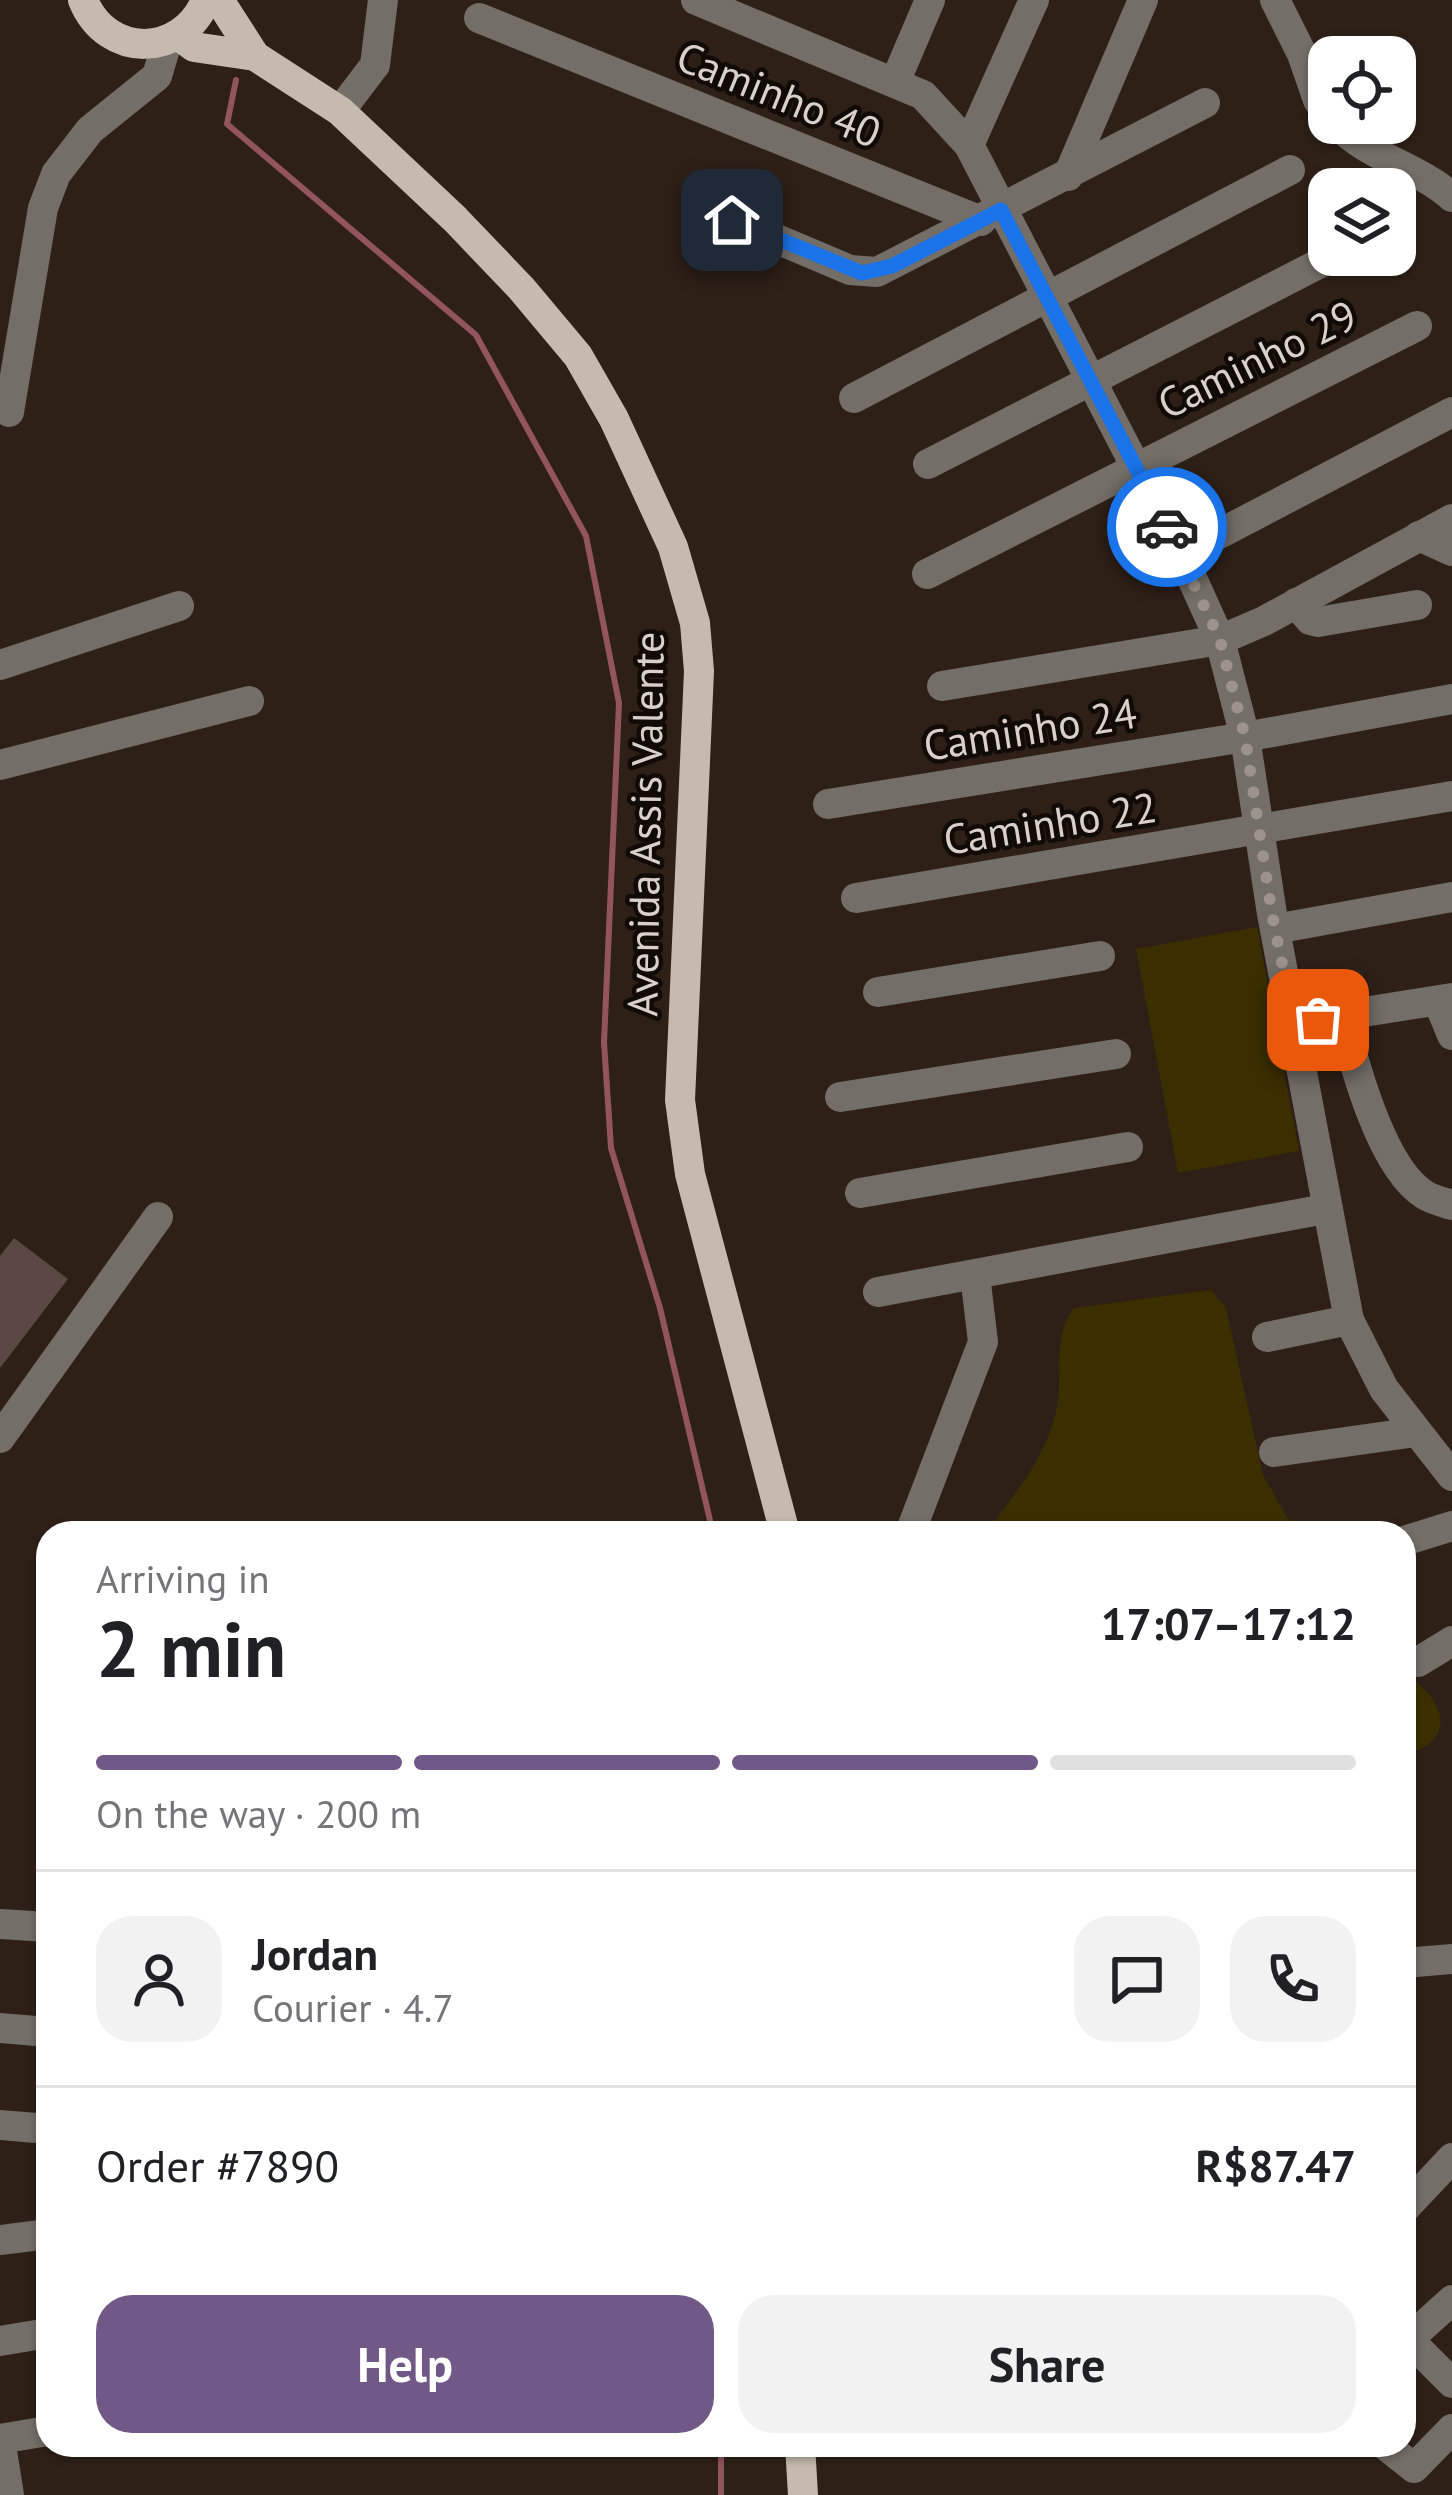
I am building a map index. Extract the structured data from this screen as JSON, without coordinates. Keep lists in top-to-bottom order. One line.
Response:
{"streets":{"main road":["Avenida Assis Valente"],"street":["Caminho 40","Caminho 29","Caminho 24","Caminho 22"]},"page":{"heading":["2 min","Arriving in","17:07–17:12"],"panel":["Jordan","Courier · 4.7","Order #7890","R$87.47"],"bar":"On the way · 200 m","buttons":["Help","Share"]}}
